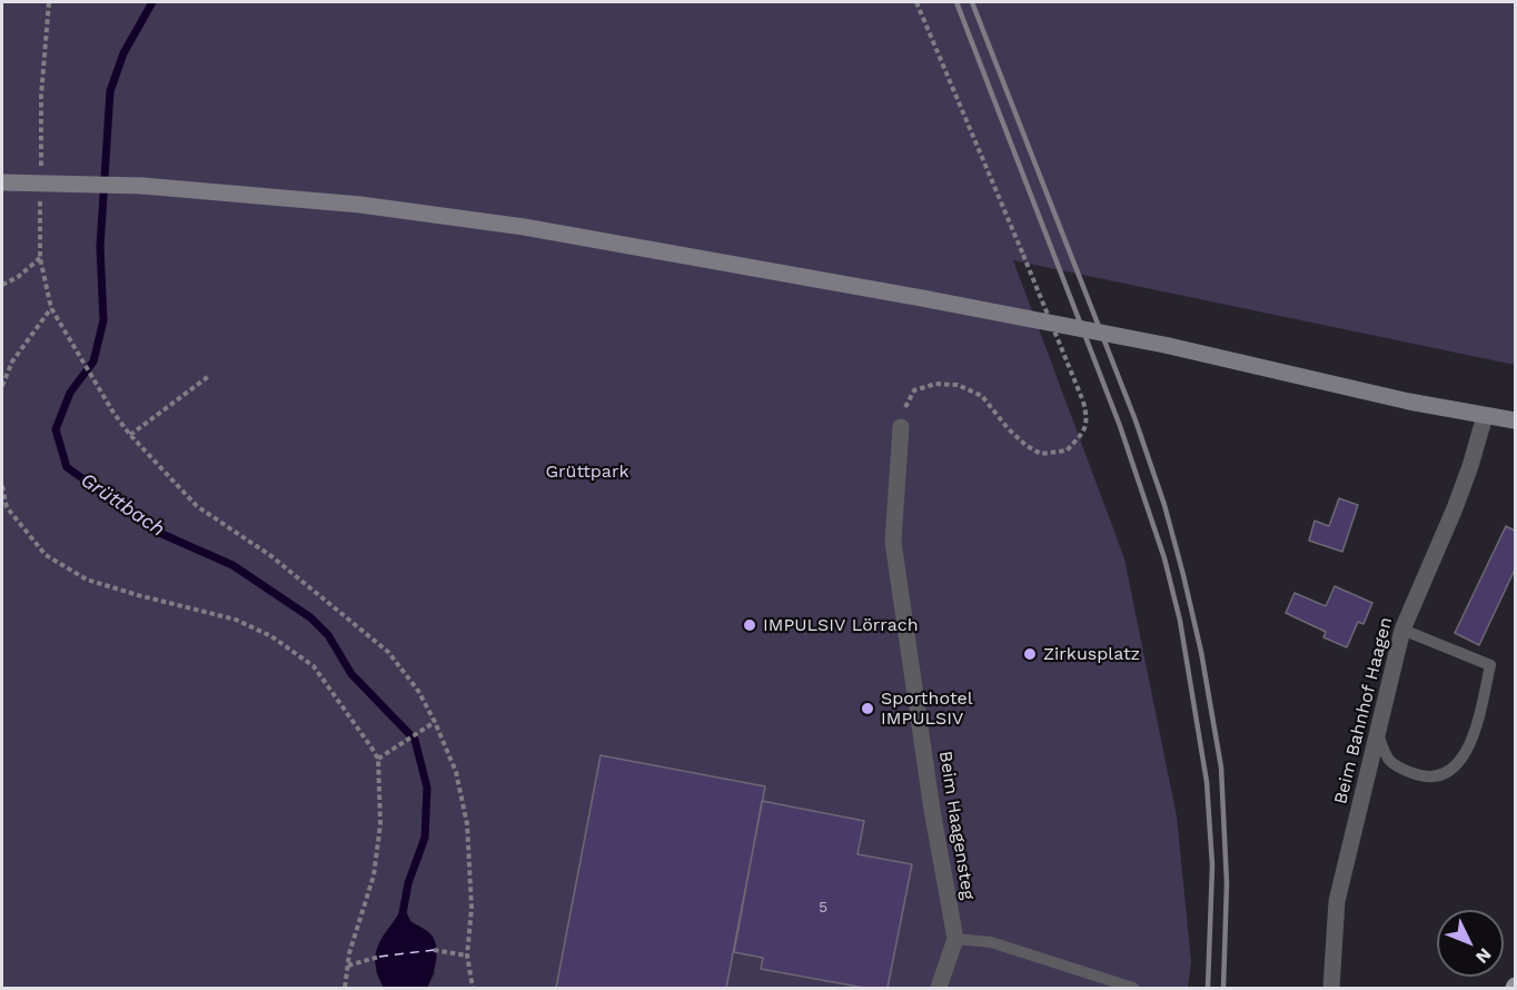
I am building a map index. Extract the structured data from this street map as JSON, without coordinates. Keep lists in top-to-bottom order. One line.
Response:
{"streets":{"street":["Beim Bahnhof Haagen","Beim Haagensteg"]},"water":["Grüttbach"],"parks":["Grüttpark"],"places":["IMPULSIV Lörrach","Zirkusplatz","Sporthotel IMPULSIV"],"house_numbers":["5"],"north":"bottom right"}
